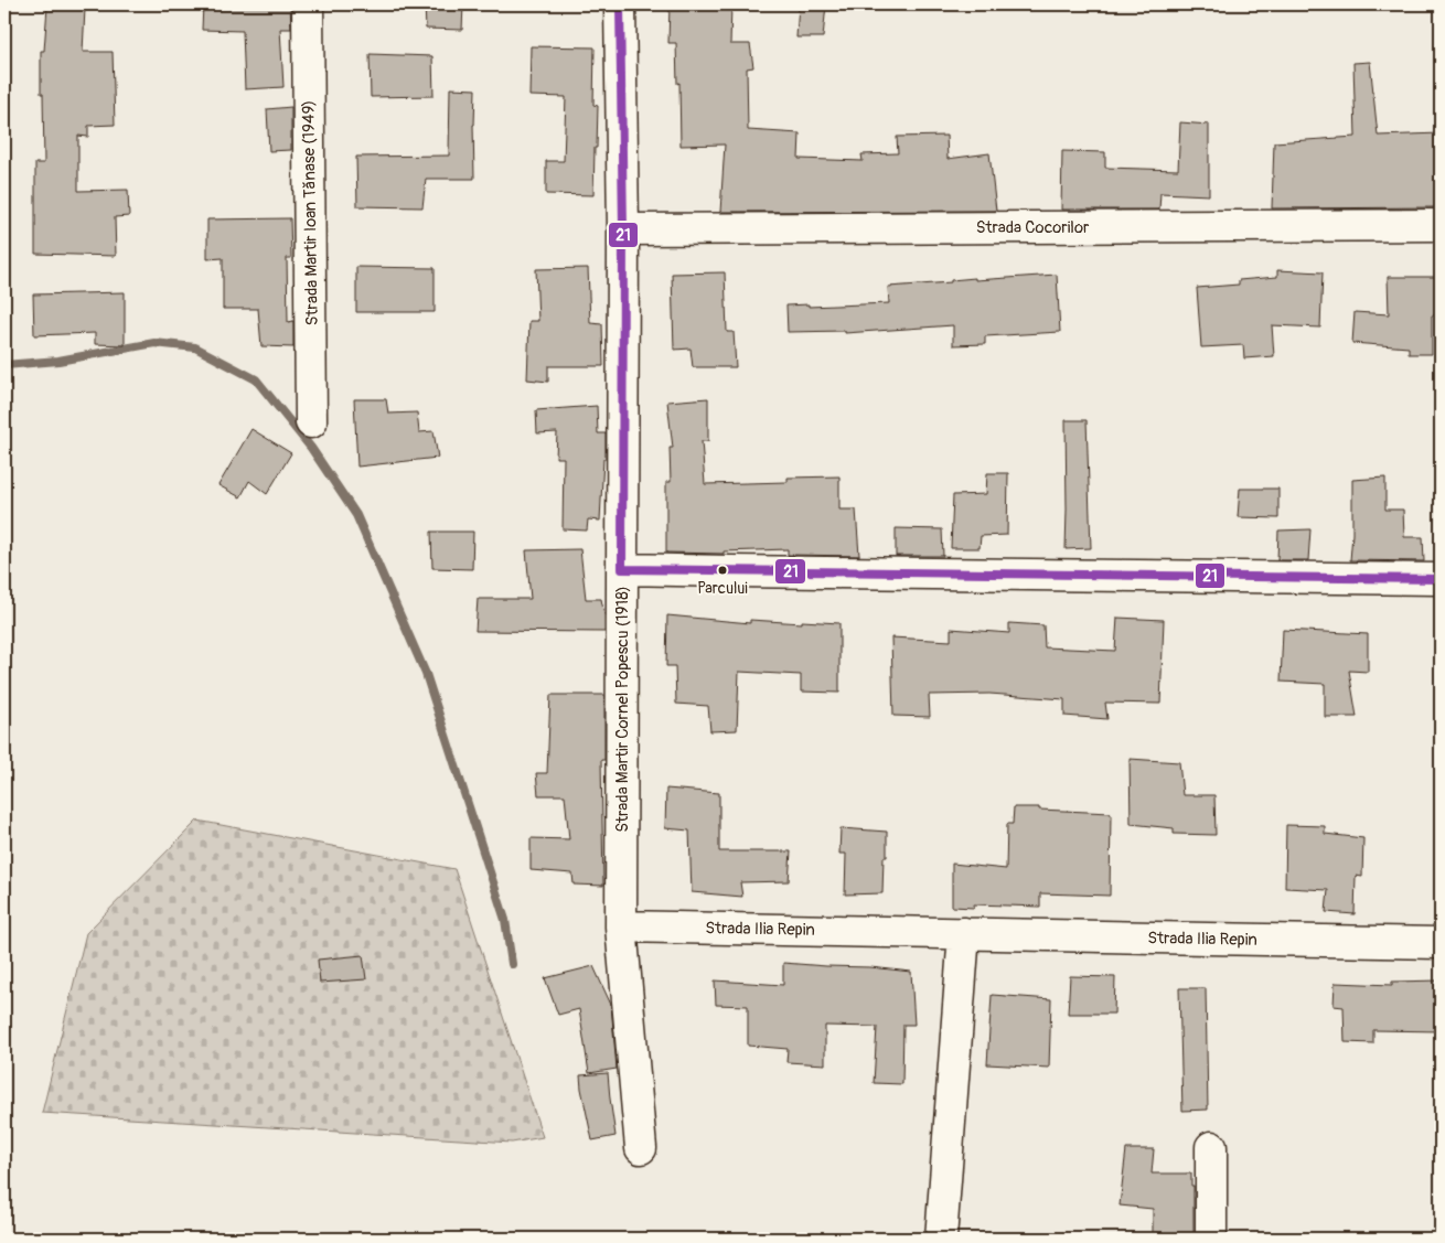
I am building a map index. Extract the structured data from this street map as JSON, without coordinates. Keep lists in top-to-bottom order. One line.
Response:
{"streets":{"street":["Strada Martir Ioan Tănase (1949)","Strada Cocorilor","Strada Martir Cornel Popescu (1918)","Strada Ilia Repin"]},"crossings":[["Strada Cocorilor","Strada Martir Cornel Popescu (1918)"],["Strada Martir Cornel Popescu (1918)","Strada Ilia Repin"]],"places":["Parcului"],"lines":["transit line 21"]}
